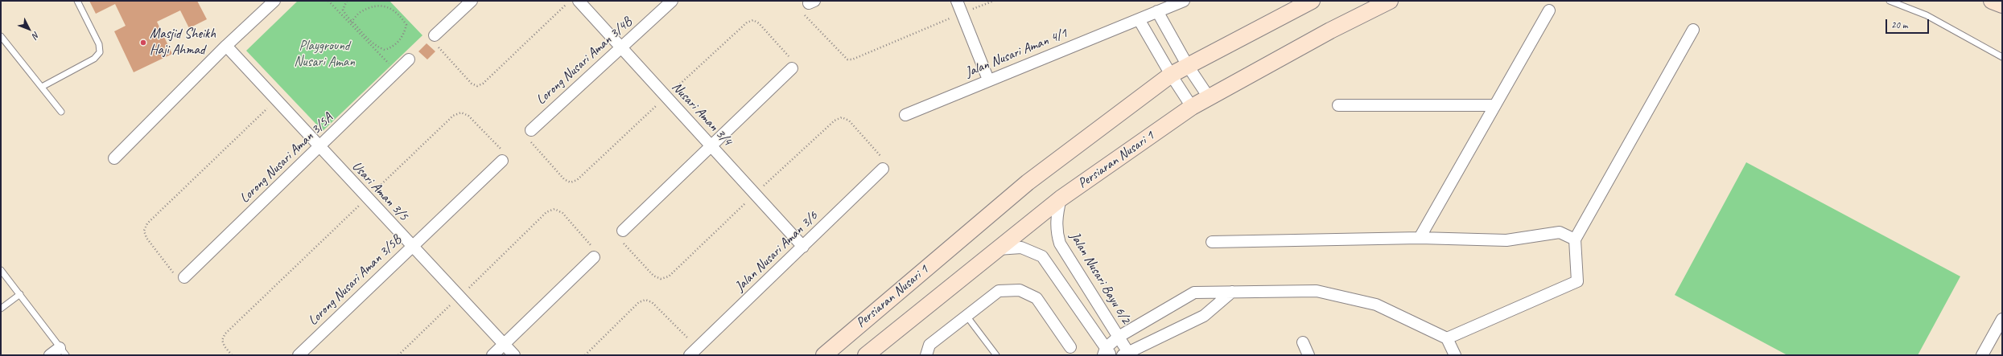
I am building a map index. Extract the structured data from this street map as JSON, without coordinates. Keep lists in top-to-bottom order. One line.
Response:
{"streets":{"main road":["Persiaran Nusari 1"],"street":["Jalan Nusari Aman 4/1","Lorong Nusari Aman 3/4B","Nusari Aman 3/4","Lorong Nusari Aman 3/5A","Usari Aman 3/5","Jalan Nusari Aman 3/6","Jalan Nusari Bayu 6/2","Lorong Nusari Aman 3/5B"]},"crossings":[["Lorong Nusari Aman 3/4B","Nusari Aman 3/4"],["Nusari Aman 3/4","Jalan Nusari Aman 3/6"],["Lorong Nusari Aman 3/5A","Usari Aman 3/5"],["Persiaran Nusari 1","Jalan Nusari Bayu 6/2"],["Usari Aman 3/5","Lorong Nusari Aman 3/5B"]],"parks":["Playground Nusari Aman"],"places":["Masjid Sheikh Haji Ahmad"],"scale_bar":"20 m","north":"bottom right"}
